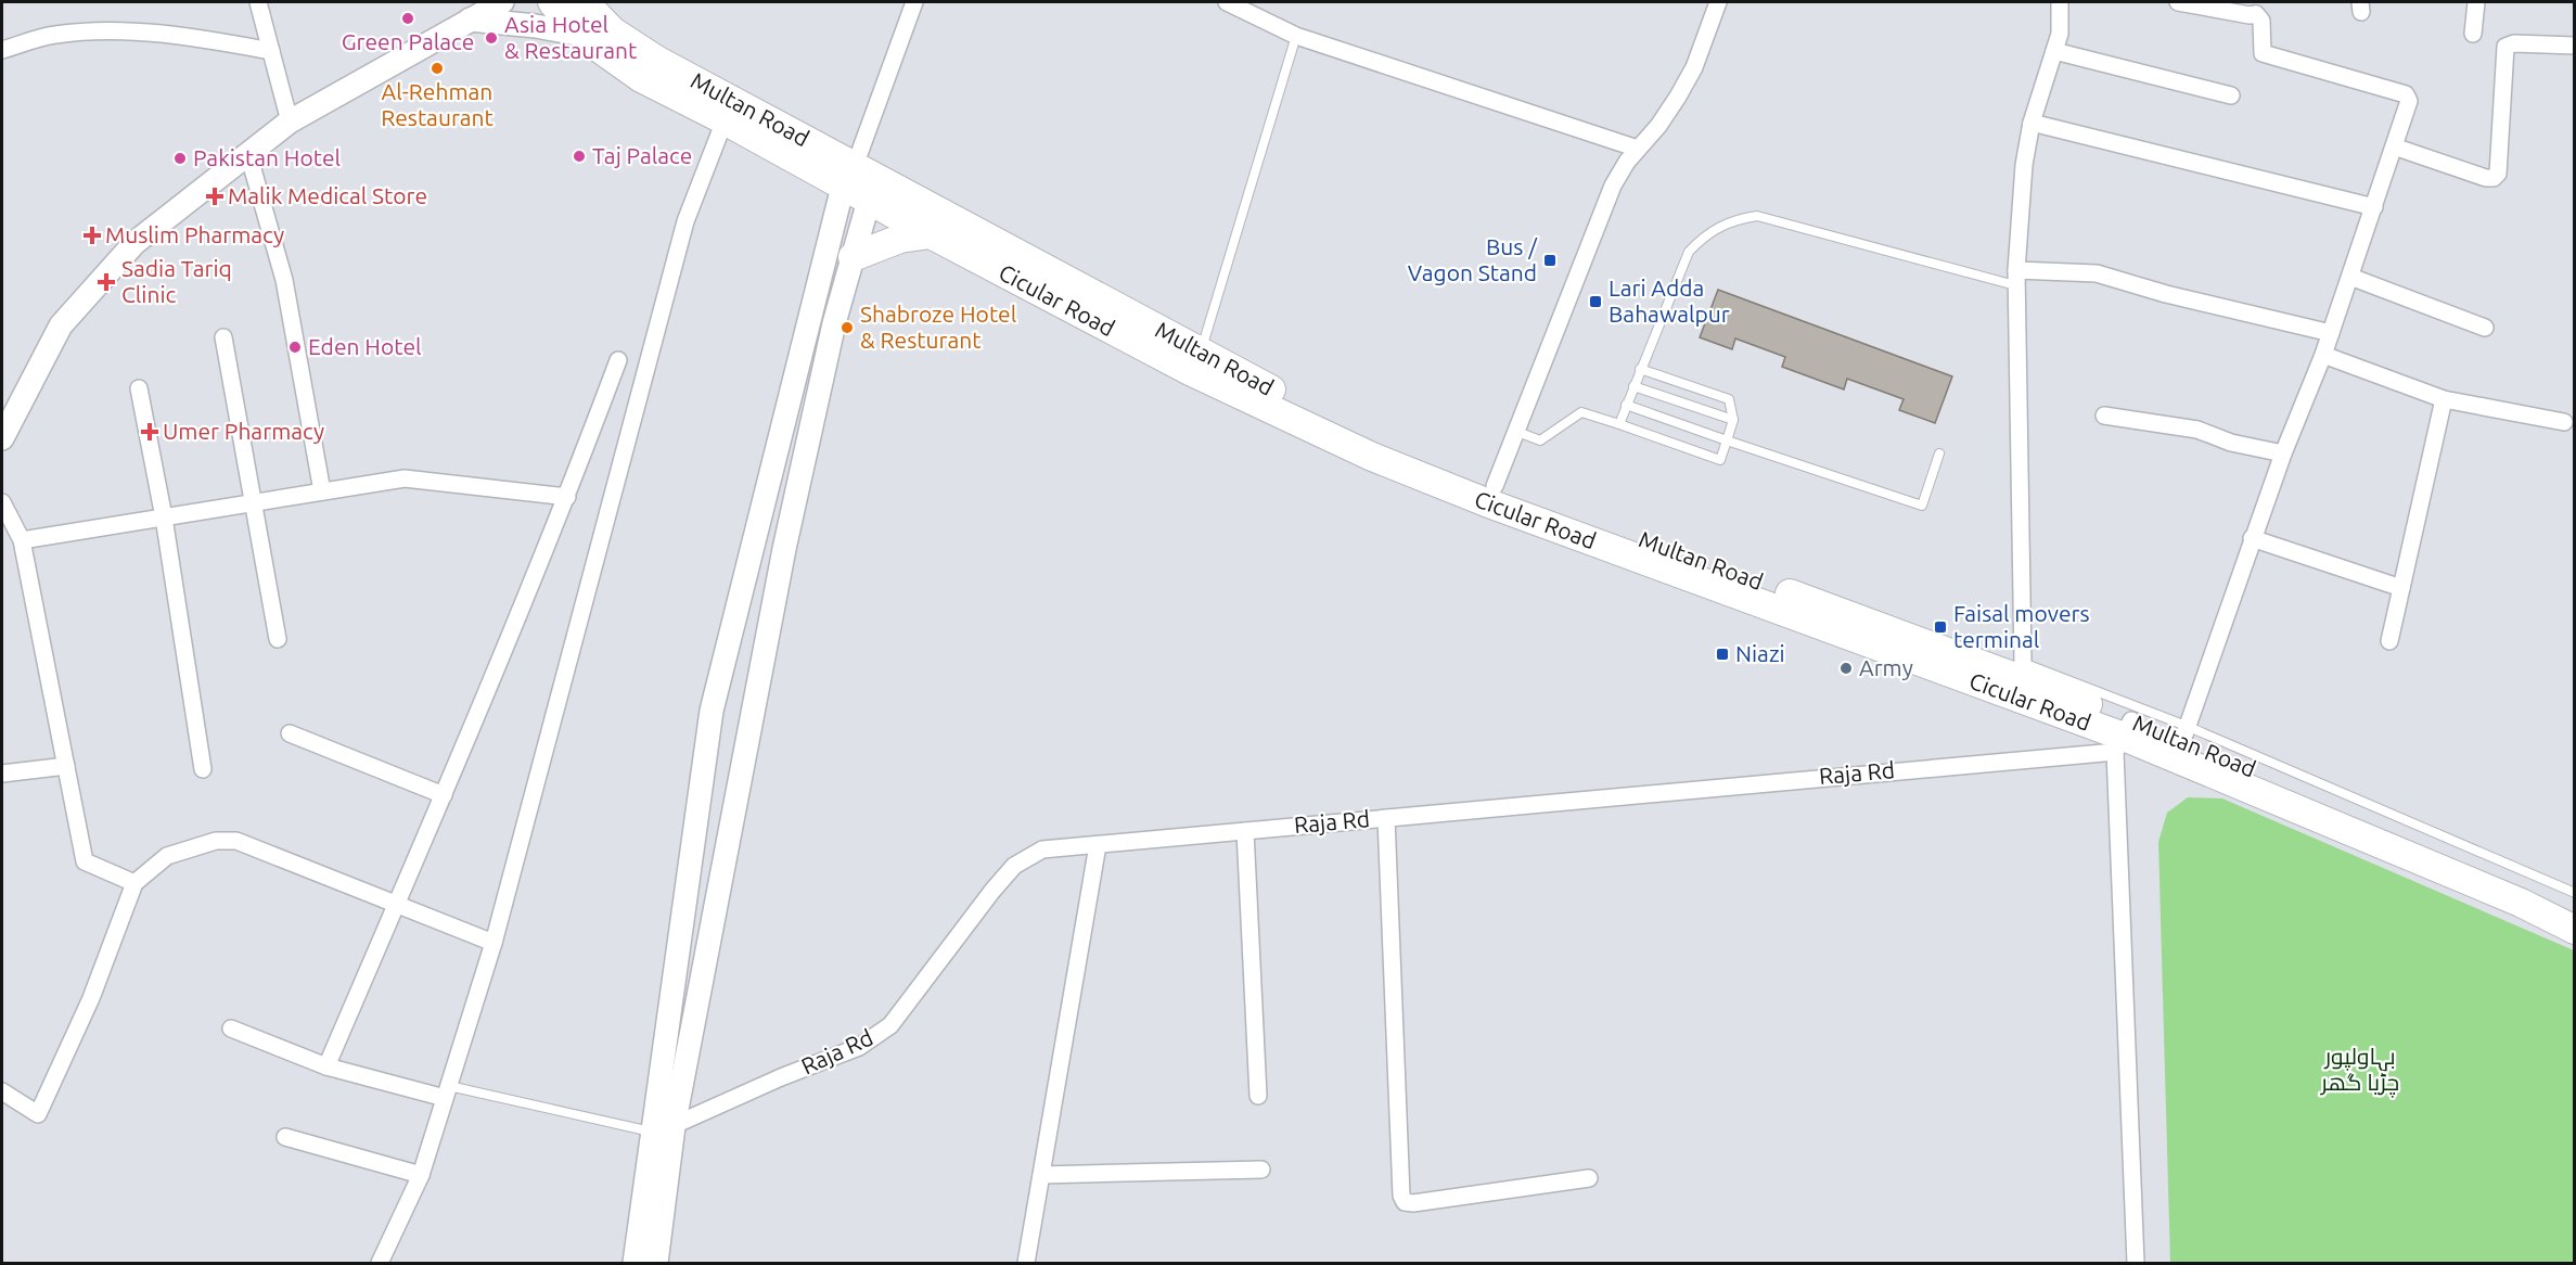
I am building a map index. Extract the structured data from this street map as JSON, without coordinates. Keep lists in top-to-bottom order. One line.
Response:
{"streets":{"highway":["Multan Road","Cicular Road"],"street":["Raja Rd"]},"crossings":[["Multan Road","Cicular Road"],["Multan Road","Raja Rd"],["Cicular Road","Raja Rd"]],"parks":["بہاولپور چڑیا گھر"],"places":{"other":["Green Palace","Asia Hotel & Restaurant","Al-Rehman Restaurant","Taj Palace","Pakistan Hotel","Shabroze Hotel & Resturant","Eden Hotel","Army"],"health":["Malik Medical Store","Muslim Pharmacy","Sadia Tariq Clinic","Umer Pharmacy"],"transit":["Bus / Vagon Stand","Lari Adda Bahawalpur","Faisal movers terminal","Niazi"]}}
